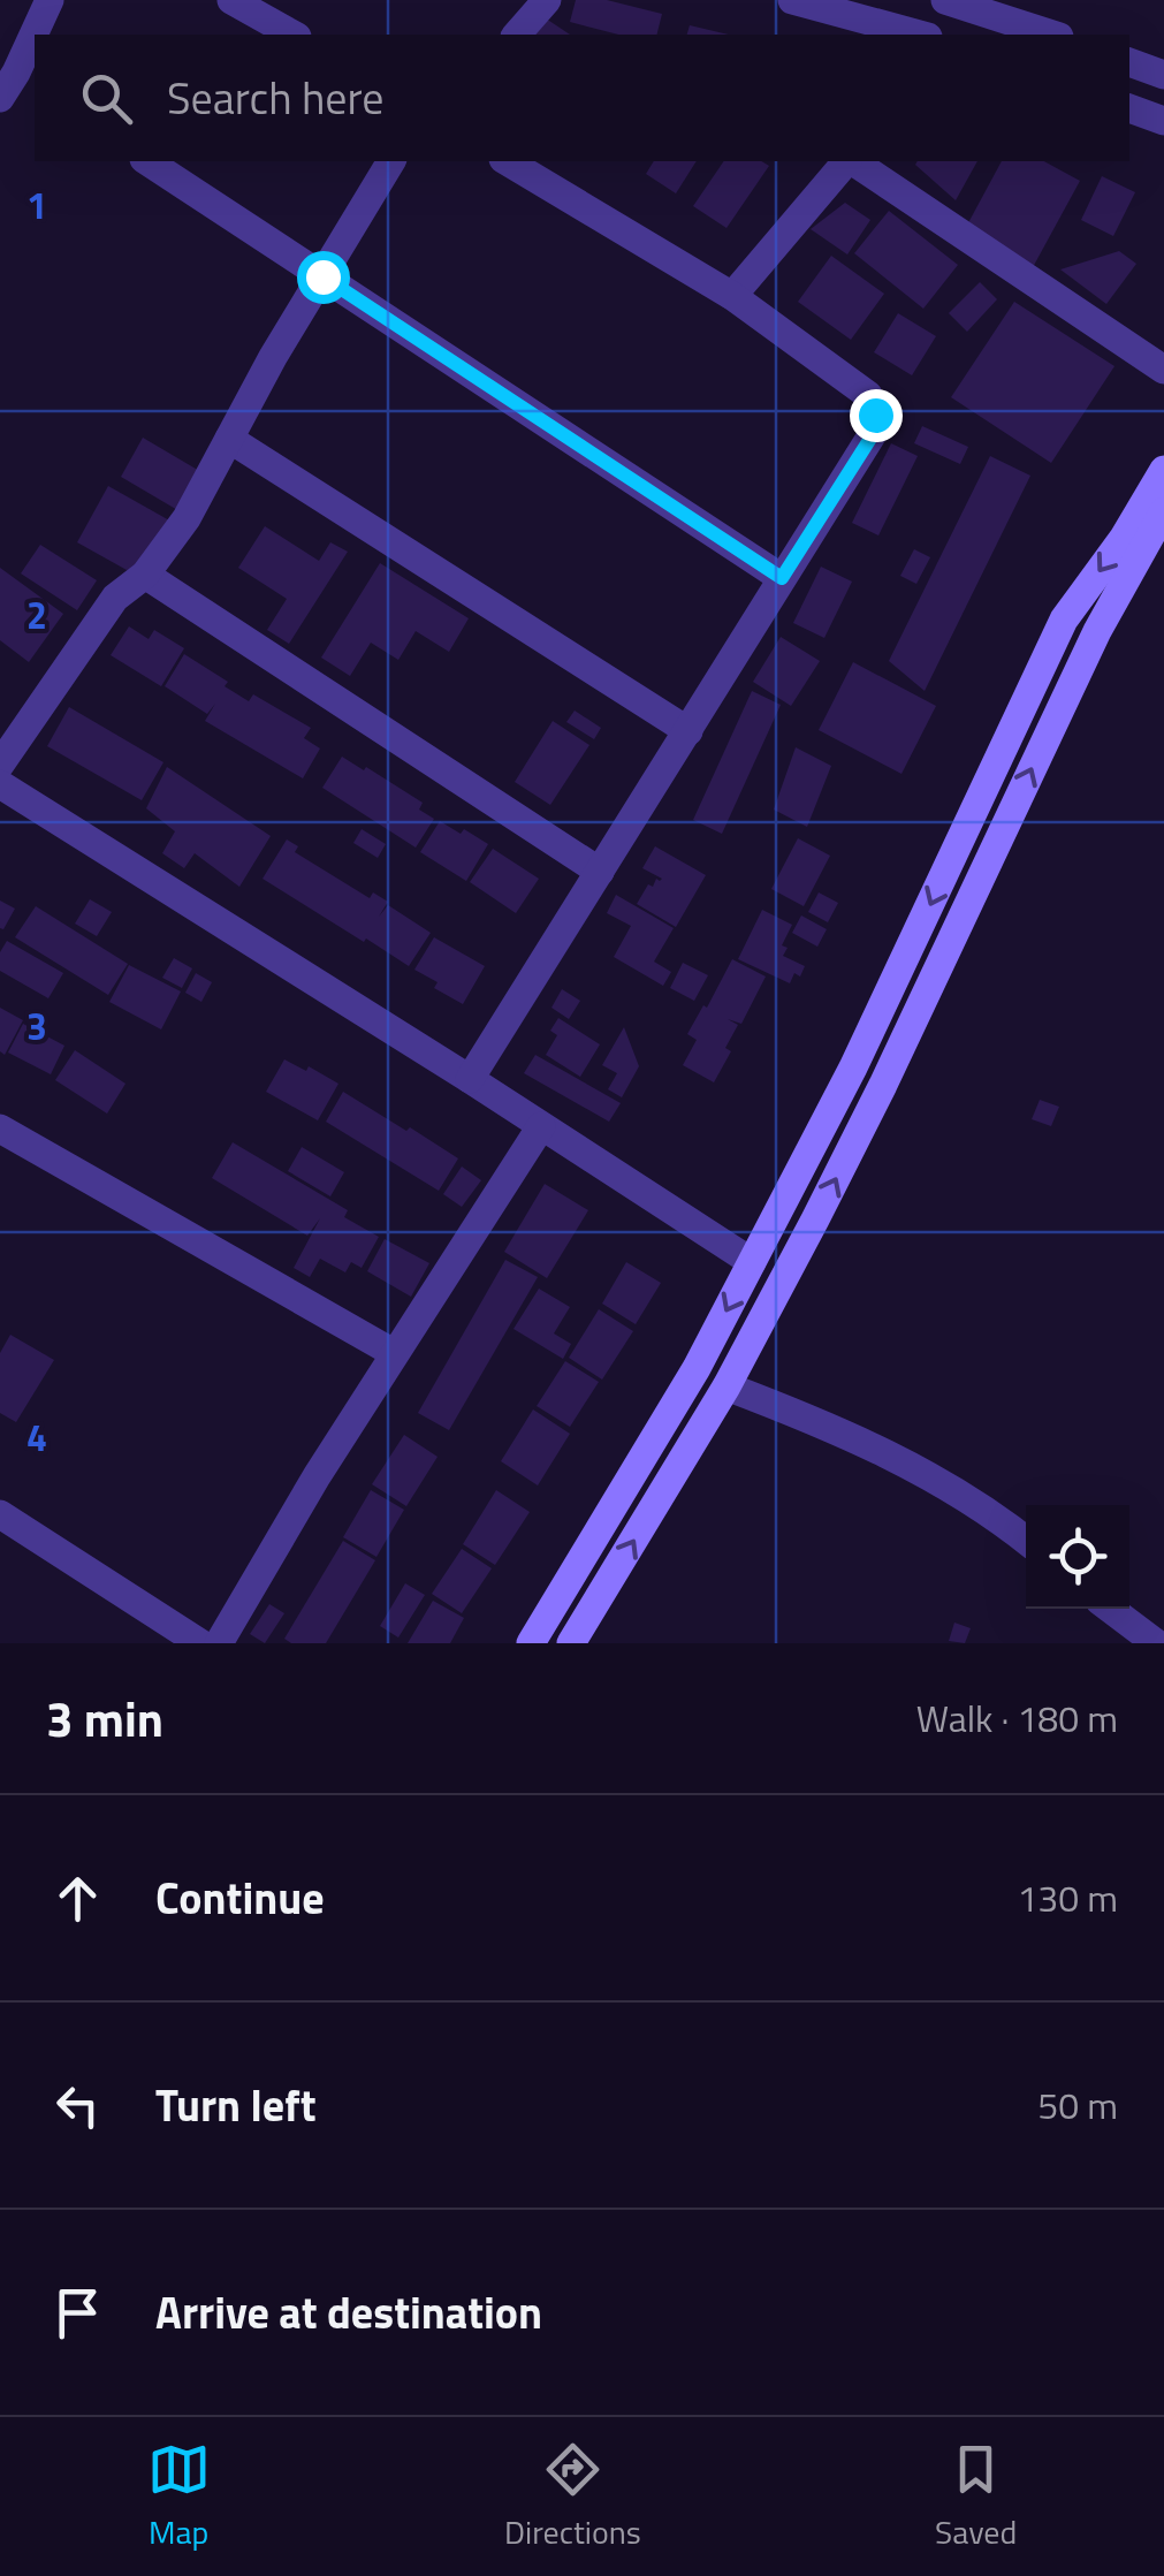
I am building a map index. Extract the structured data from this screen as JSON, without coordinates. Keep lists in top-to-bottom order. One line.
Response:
{"page":{"search":"Search here","heading":["3 min","Walk · 180 m"],"list":[["Continue","130 m"],["Turn left","50 m"],"Arrive at destination"],"nav":["Map","Directions","Saved"]},"grid":{"rows":["1","2","3","4"]}}
